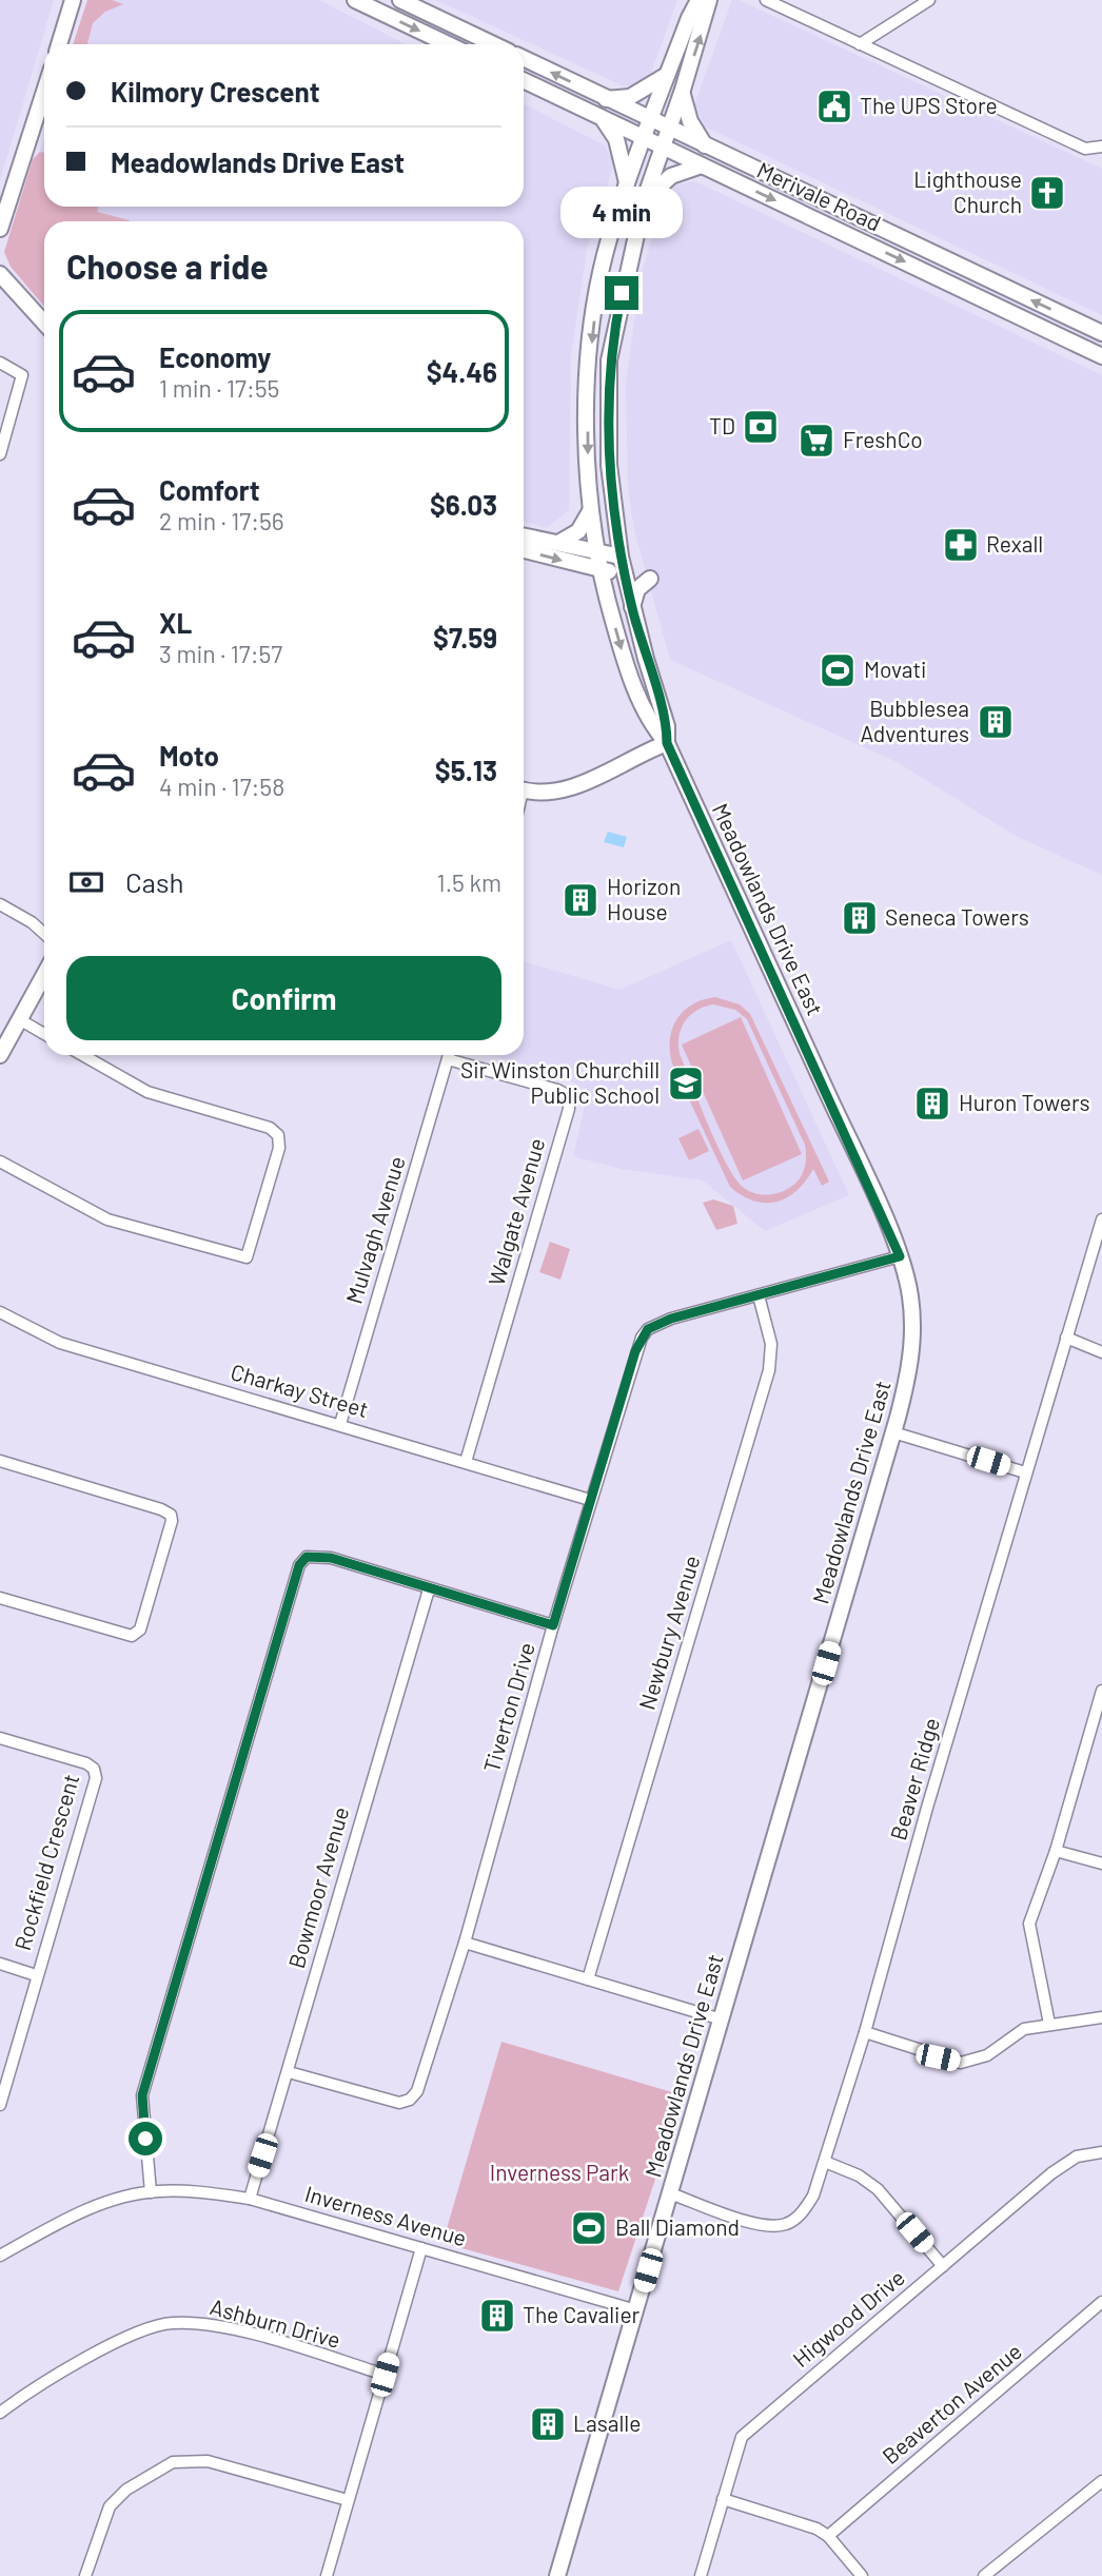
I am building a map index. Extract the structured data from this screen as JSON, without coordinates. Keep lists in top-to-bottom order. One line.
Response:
{"streets":{"main road":["Merivale Road","Meadowlands Drive East"],"street":["Walgate Avenue","Mulvagh Avenue","Charkay Street","Newbury Avenue","Tiverton Drive","Beaver Ridge","Rockfield Crescent","Bowmoor Avenue","Inverness Avenue","Higwood Drive","Ashburn Drive","Beaverton Avenue"]},"crossings":[["Merivale Road","Meadowlands Drive East"],["Meadowlands Drive East","Tiverton Drive"],["Meadowlands Drive East","Beaver Ridge"],["Meadowlands Drive East","Inverness Avenue"],["Walgate Avenue","Charkay Street"],["Mulvagh Avenue","Charkay Street"],["Charkay Street","Tiverton Drive"],["Newbury Avenue","Tiverton Drive"],["Tiverton Drive","Bowmoor Avenue"],["Bowmoor Avenue","Inverness Avenue"]],"parks":["Inverness Park"],"places":{"public building":["The UPS Store"],"church":["Lighthouse Church"],"bank":["TD"],"supermarket":["FreshCo"],"pharmacy":["Rexall"],"sports":["Movati","Ball Diamond"],"building":["Bubblesea Adventures","Horizon House","Seneca Towers","Huron Towers","The Cavalier","Lasalle"],"school or university":["Sir Winston Churchill Public School"]},"page":{"banner":["Kilmory Crescent","Meadowlands Drive East"],"bubble":"4 min","heading":"Choose a ride","list":[{"name":"Economy","note":"1 min · 17:55","value":"$4.46"},{"name":"Comfort","note":"2 min · 17:56","value":"$6.03"},{"name":"XL","note":"3 min · 17:57","value":"$7.59"},{"name":"Moto","note":"4 min · 17:58","value":"$5.13"}],"pay":["Cash","1.5 km"],"buttons":"Confirm"}}
